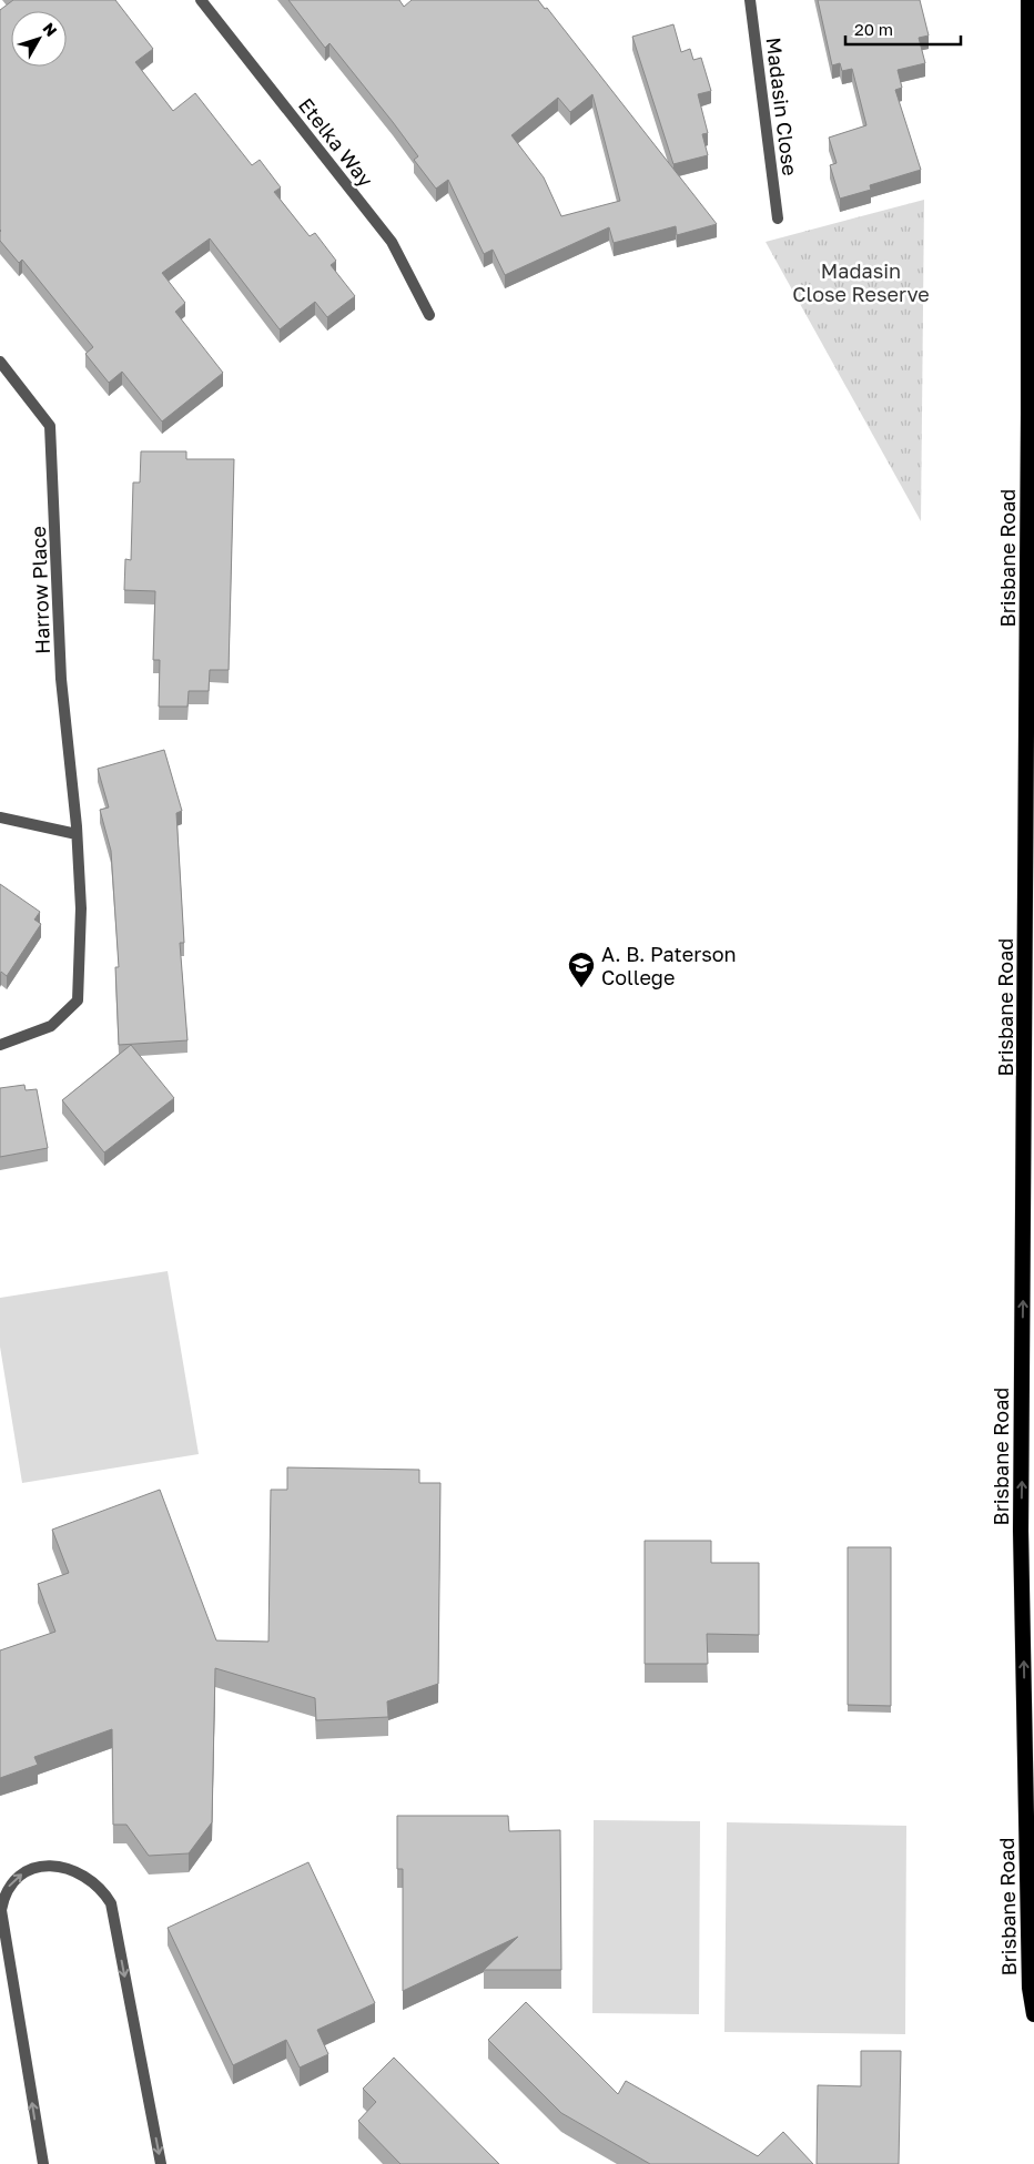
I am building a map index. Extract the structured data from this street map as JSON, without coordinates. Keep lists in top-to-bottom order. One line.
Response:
{"streets":{"highway":["Brisbane Road"],"street":["Madasin Close","Etelka Way","Harrow Place"]},"one_way":["Brisbane Road"],"parks":["Madasin Close Reserve"],"places":{"school or university":["A. B. Paterson College"]},"scale_bar":"20 m","north":"top right"}
